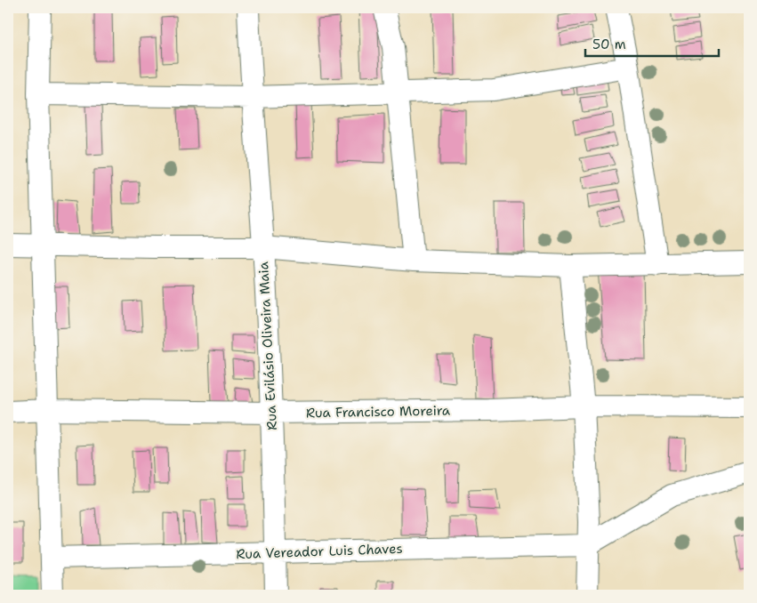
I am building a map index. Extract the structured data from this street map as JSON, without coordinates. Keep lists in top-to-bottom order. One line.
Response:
{"streets":{"street":["Rua Evilásio Oliveira Maia","Rua Francisco Moreira","Rua Vereador Luis Chaves"]},"crossings":[["Rua Evilásio Oliveira Maia","Rua Francisco Moreira"],["Rua Evilásio Oliveira Maia","Rua Vereador Luis Chaves"]],"scale_bar":"50 m"}
